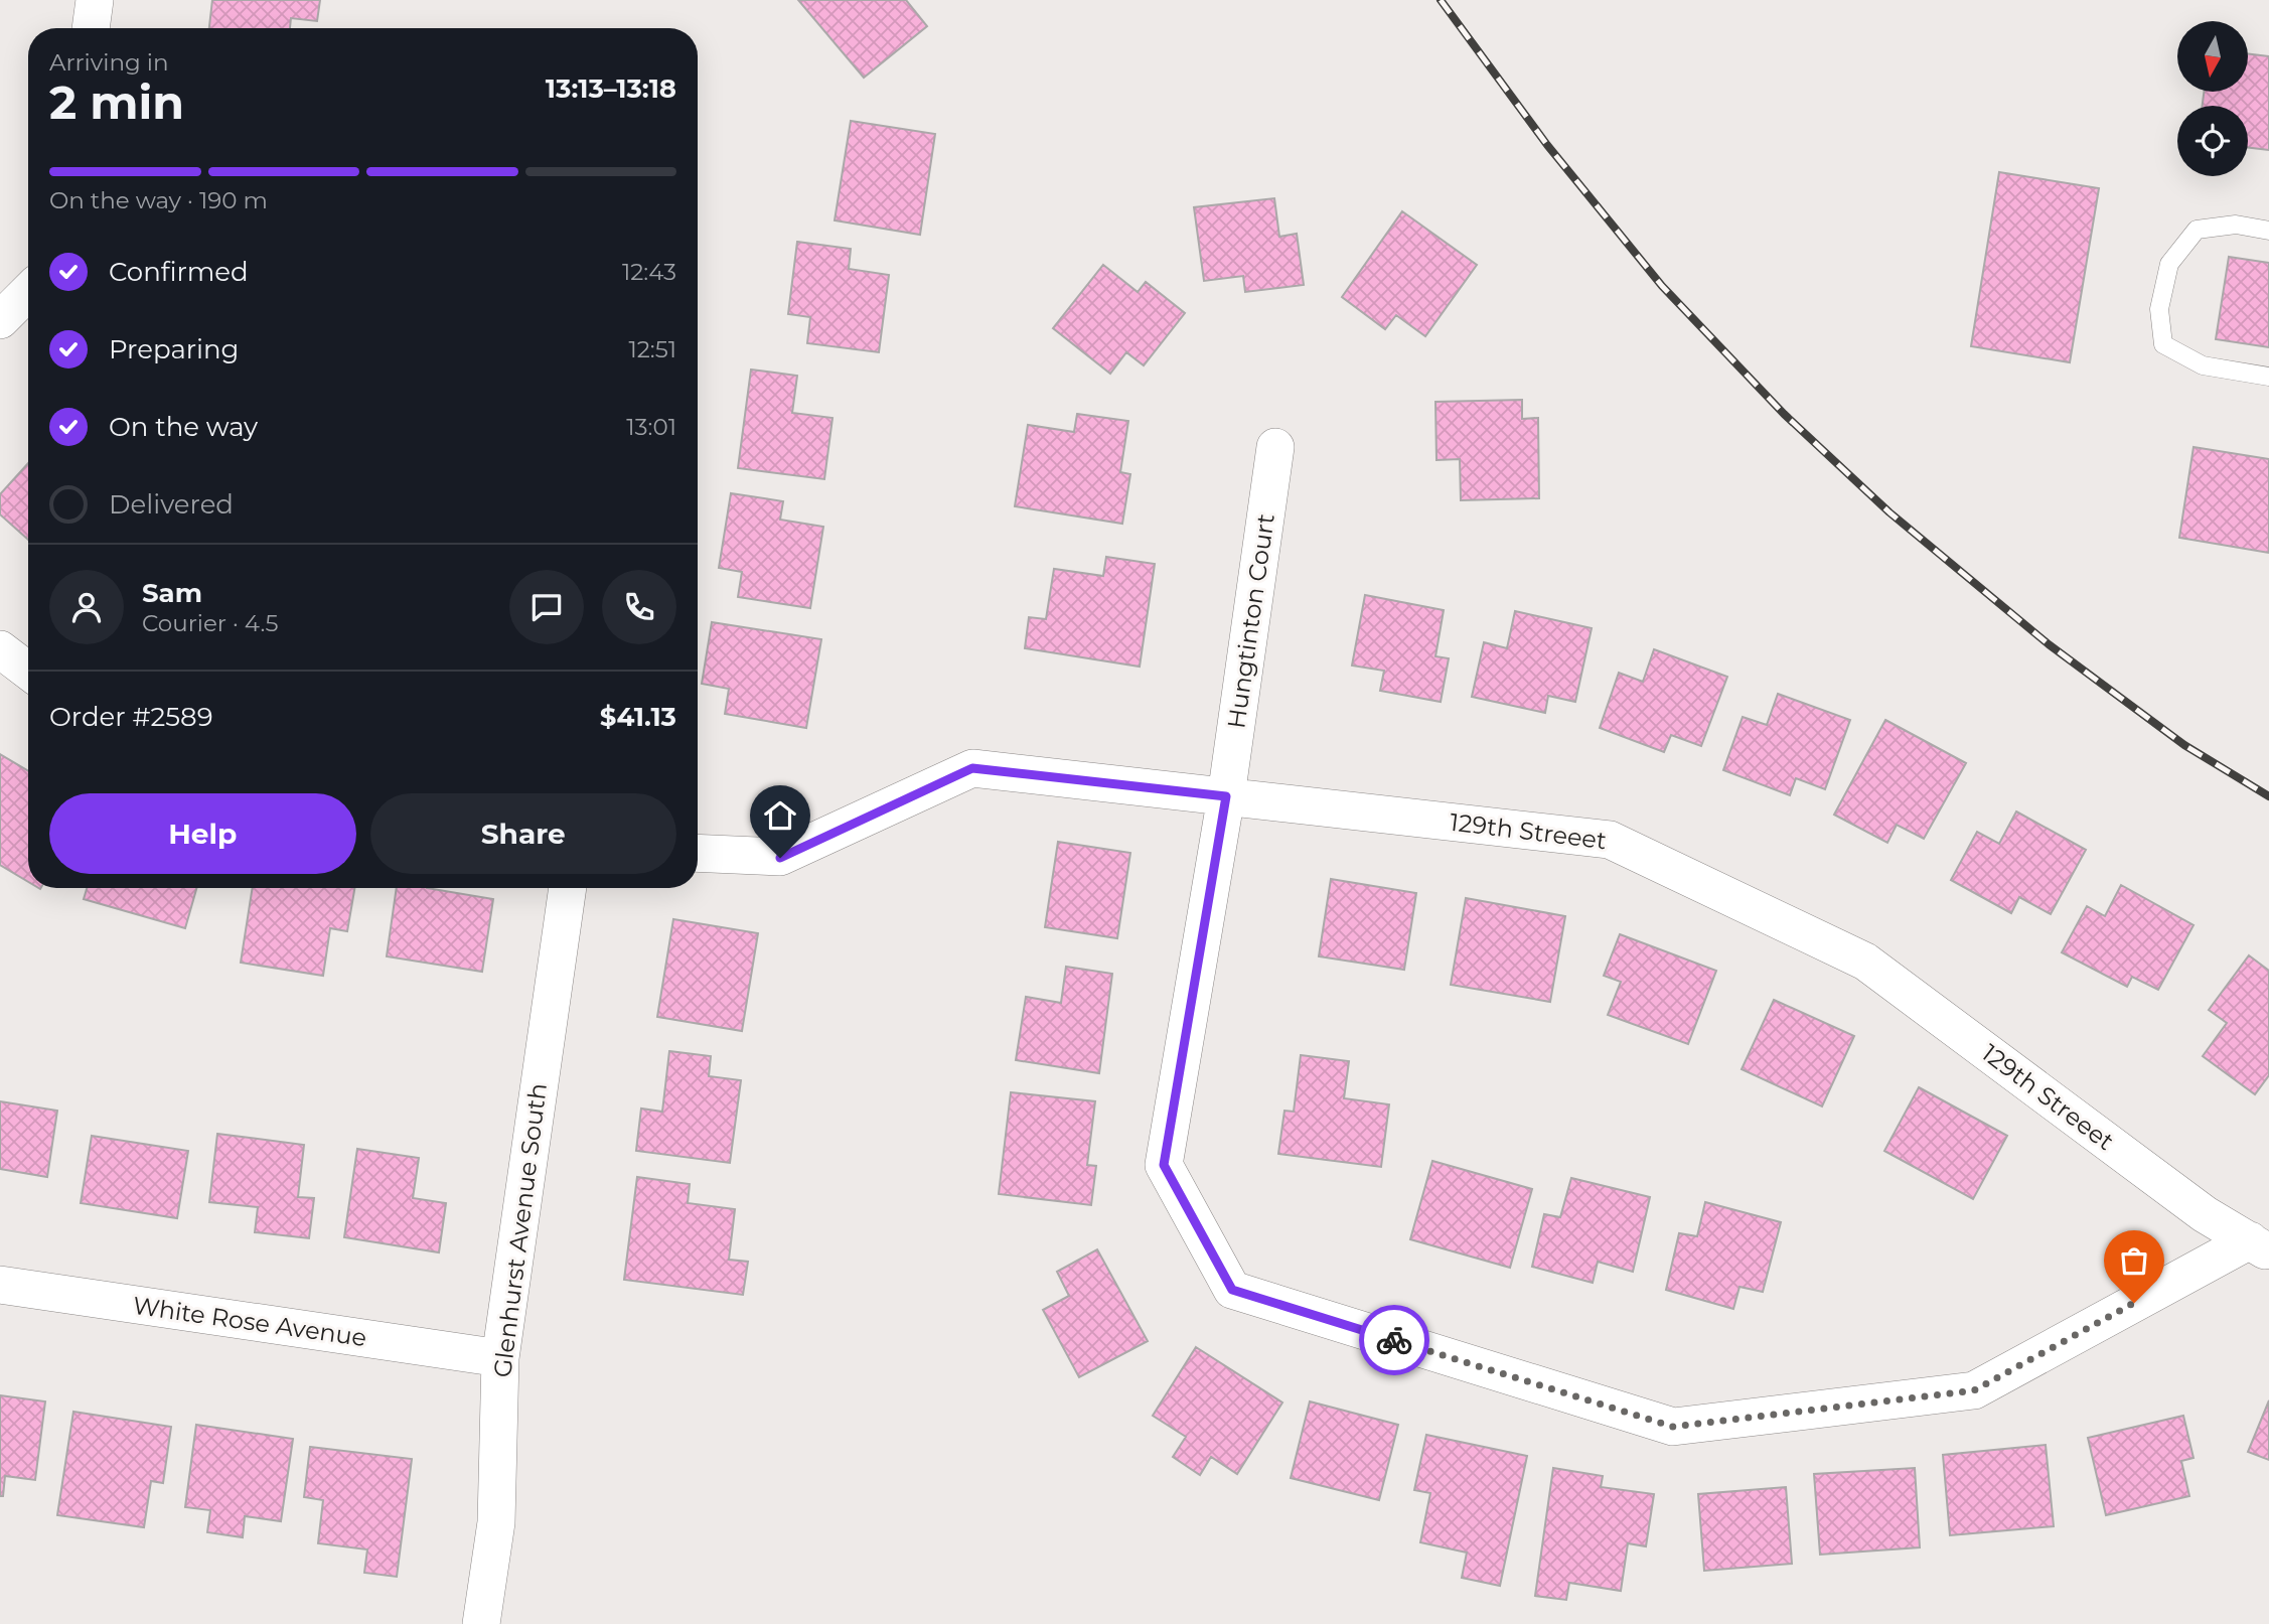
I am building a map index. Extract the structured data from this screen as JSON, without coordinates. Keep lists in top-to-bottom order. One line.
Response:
{"streets":{"street":["Hungtinton Court","129th Streeet","Glenhurst Avenue South","White Rose Avenue"]},"crossings":[["Hungtinton Court","129th Streeet"],["Glenhurst Avenue South","White Rose Avenue"]],"north":"bottom","page":{"heading":["2 min","Arriving in","13:13–13:18"],"panel":["Sam","Courier · 4.5","Order #2589","$41.13"],"bar":"On the way · 190 m","list":[["Confirmed","12:43"],["Preparing","12:51"],["On the way","13:01"],"Delivered"],"buttons":["Help","Share"]}}
